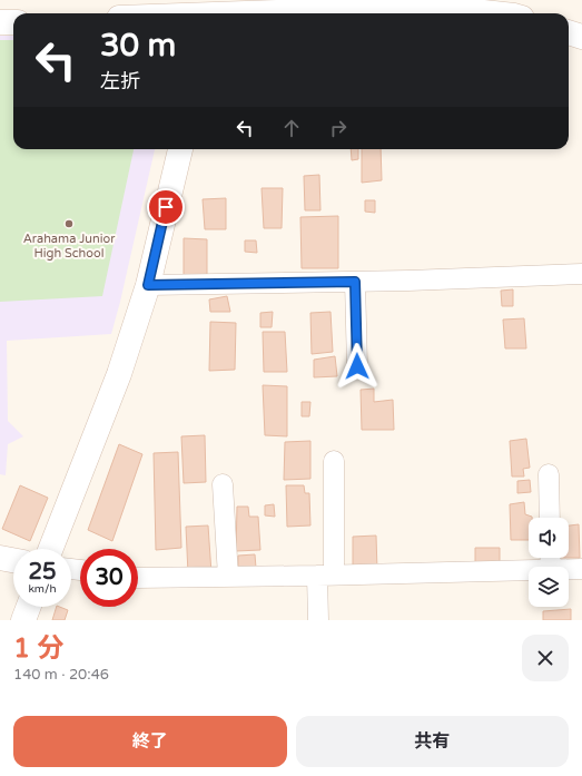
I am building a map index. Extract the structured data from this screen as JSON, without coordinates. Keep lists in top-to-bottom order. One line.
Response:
{"places":["Arahama Junior High School"],"page":{"turn":["30 m","左折"],"speed":"25 km/h","limit":"30","heading":["1 分","140 m · 20:46"],"buttons":["終了","共有"]}}
